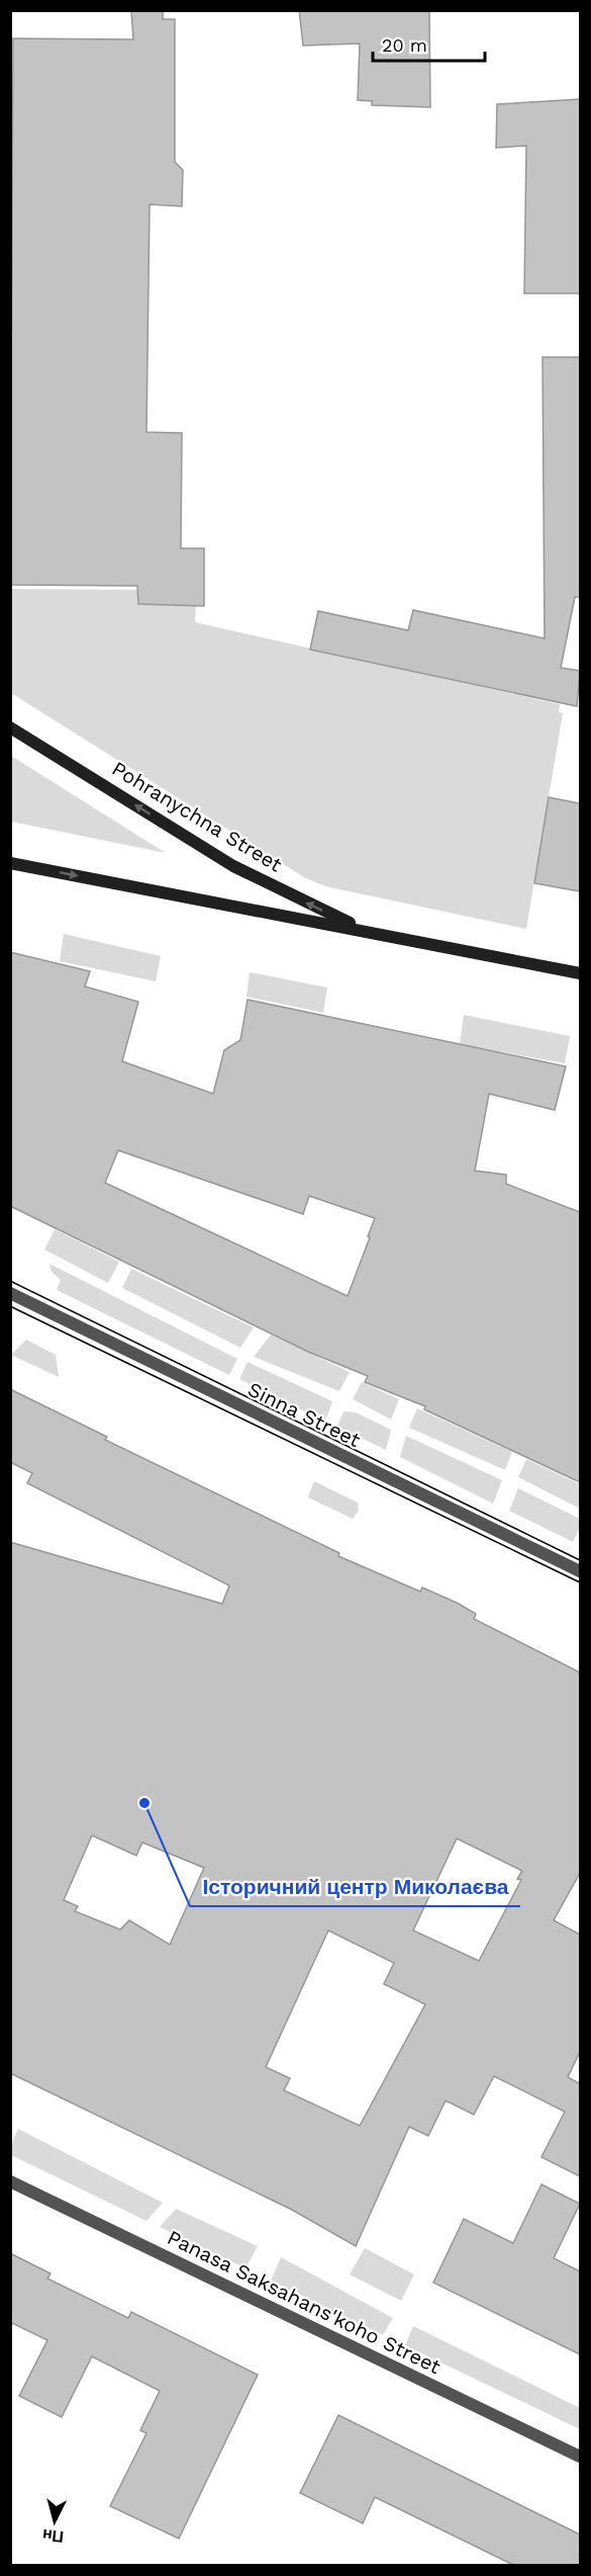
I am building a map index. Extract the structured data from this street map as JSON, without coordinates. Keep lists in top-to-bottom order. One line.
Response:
{"streets":{"main road":["Pohranychna Street"],"street":["Sinna Street","Panasa Saksahans'koho Street"]},"places":["Історичний центр Миколаєва"],"scale_bar":"20 m","north":"bottom"}
